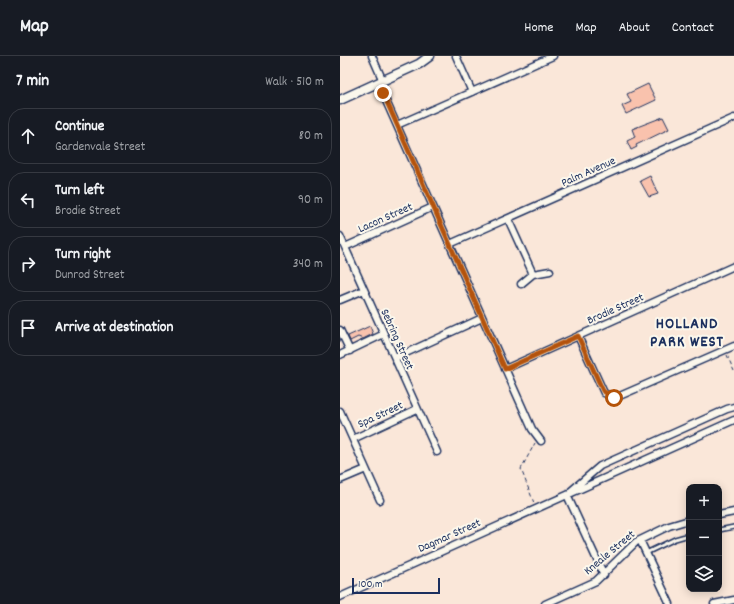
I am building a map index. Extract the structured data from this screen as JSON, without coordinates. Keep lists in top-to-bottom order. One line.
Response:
{"streets":{"street":["Palm Avenue","Lacon Street","Brodie Street","Sebring Street","Spa Street","Dagmar Street","Kneale Street"]},"crossings":[["Lacon Street","Sebring Street"],["Sebring Street","Spa Street"]],"districts":["HOLLAND PARK WEST"],"scale_bar":"100 m","page":{"header":"Map","nav":["Home","Map","About","Contact"],"heading":["7 min","Walk · 510 m"],"list":[["Continue","Gardenvale Street","80 m"],["Turn left","Brodie Street","90 m"],["Turn right","Dunrod Street","340 m"],"Arrive at destination"],"map_buttons":["+","−"],"scale":"100 m"}}
